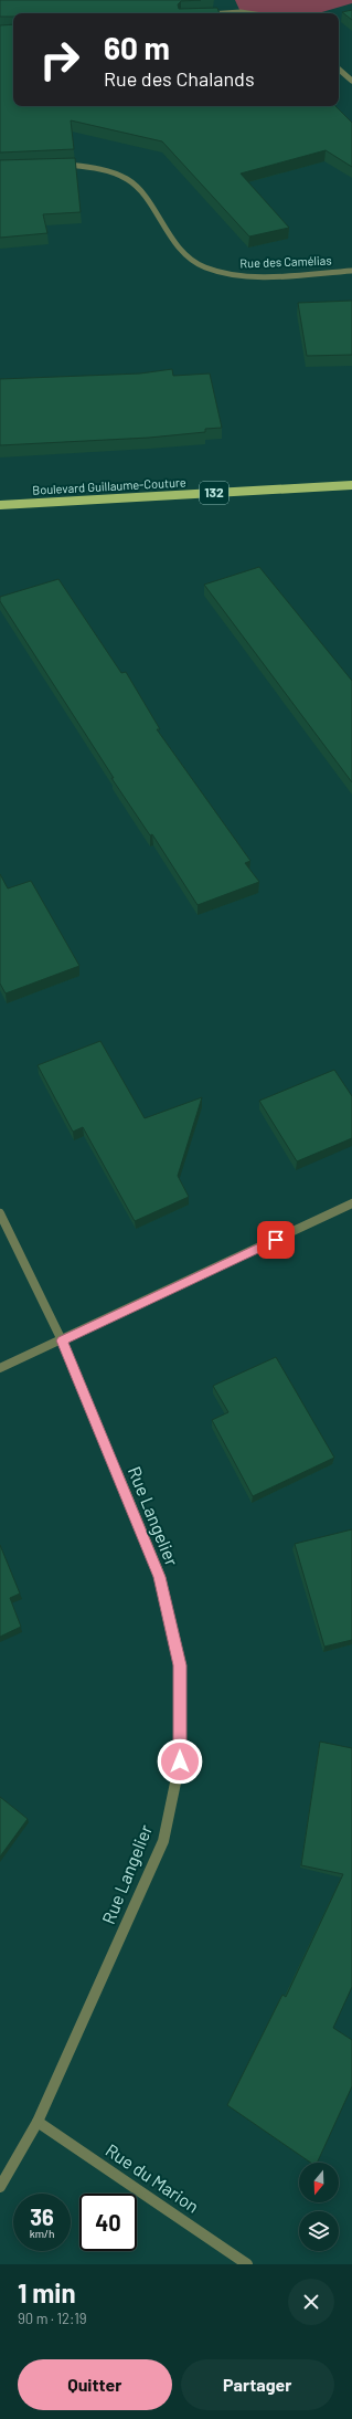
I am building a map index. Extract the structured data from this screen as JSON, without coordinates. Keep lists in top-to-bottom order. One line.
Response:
{"streets":{"main road":["Boulevard Guillaume-Couture","132"],"street":["Rue des Camélias","Rue Langelier","Rue du Marion"]},"crossings":[["Rue Langelier","Rue du Marion"]],"north":"bottom","page":{"turn":["60 m","Rue des Chalands"],"speed":"36 km/h","limit":"40","heading":["1 min","90 m · 12:19"],"buttons":["Quitter","Partager"]}}
